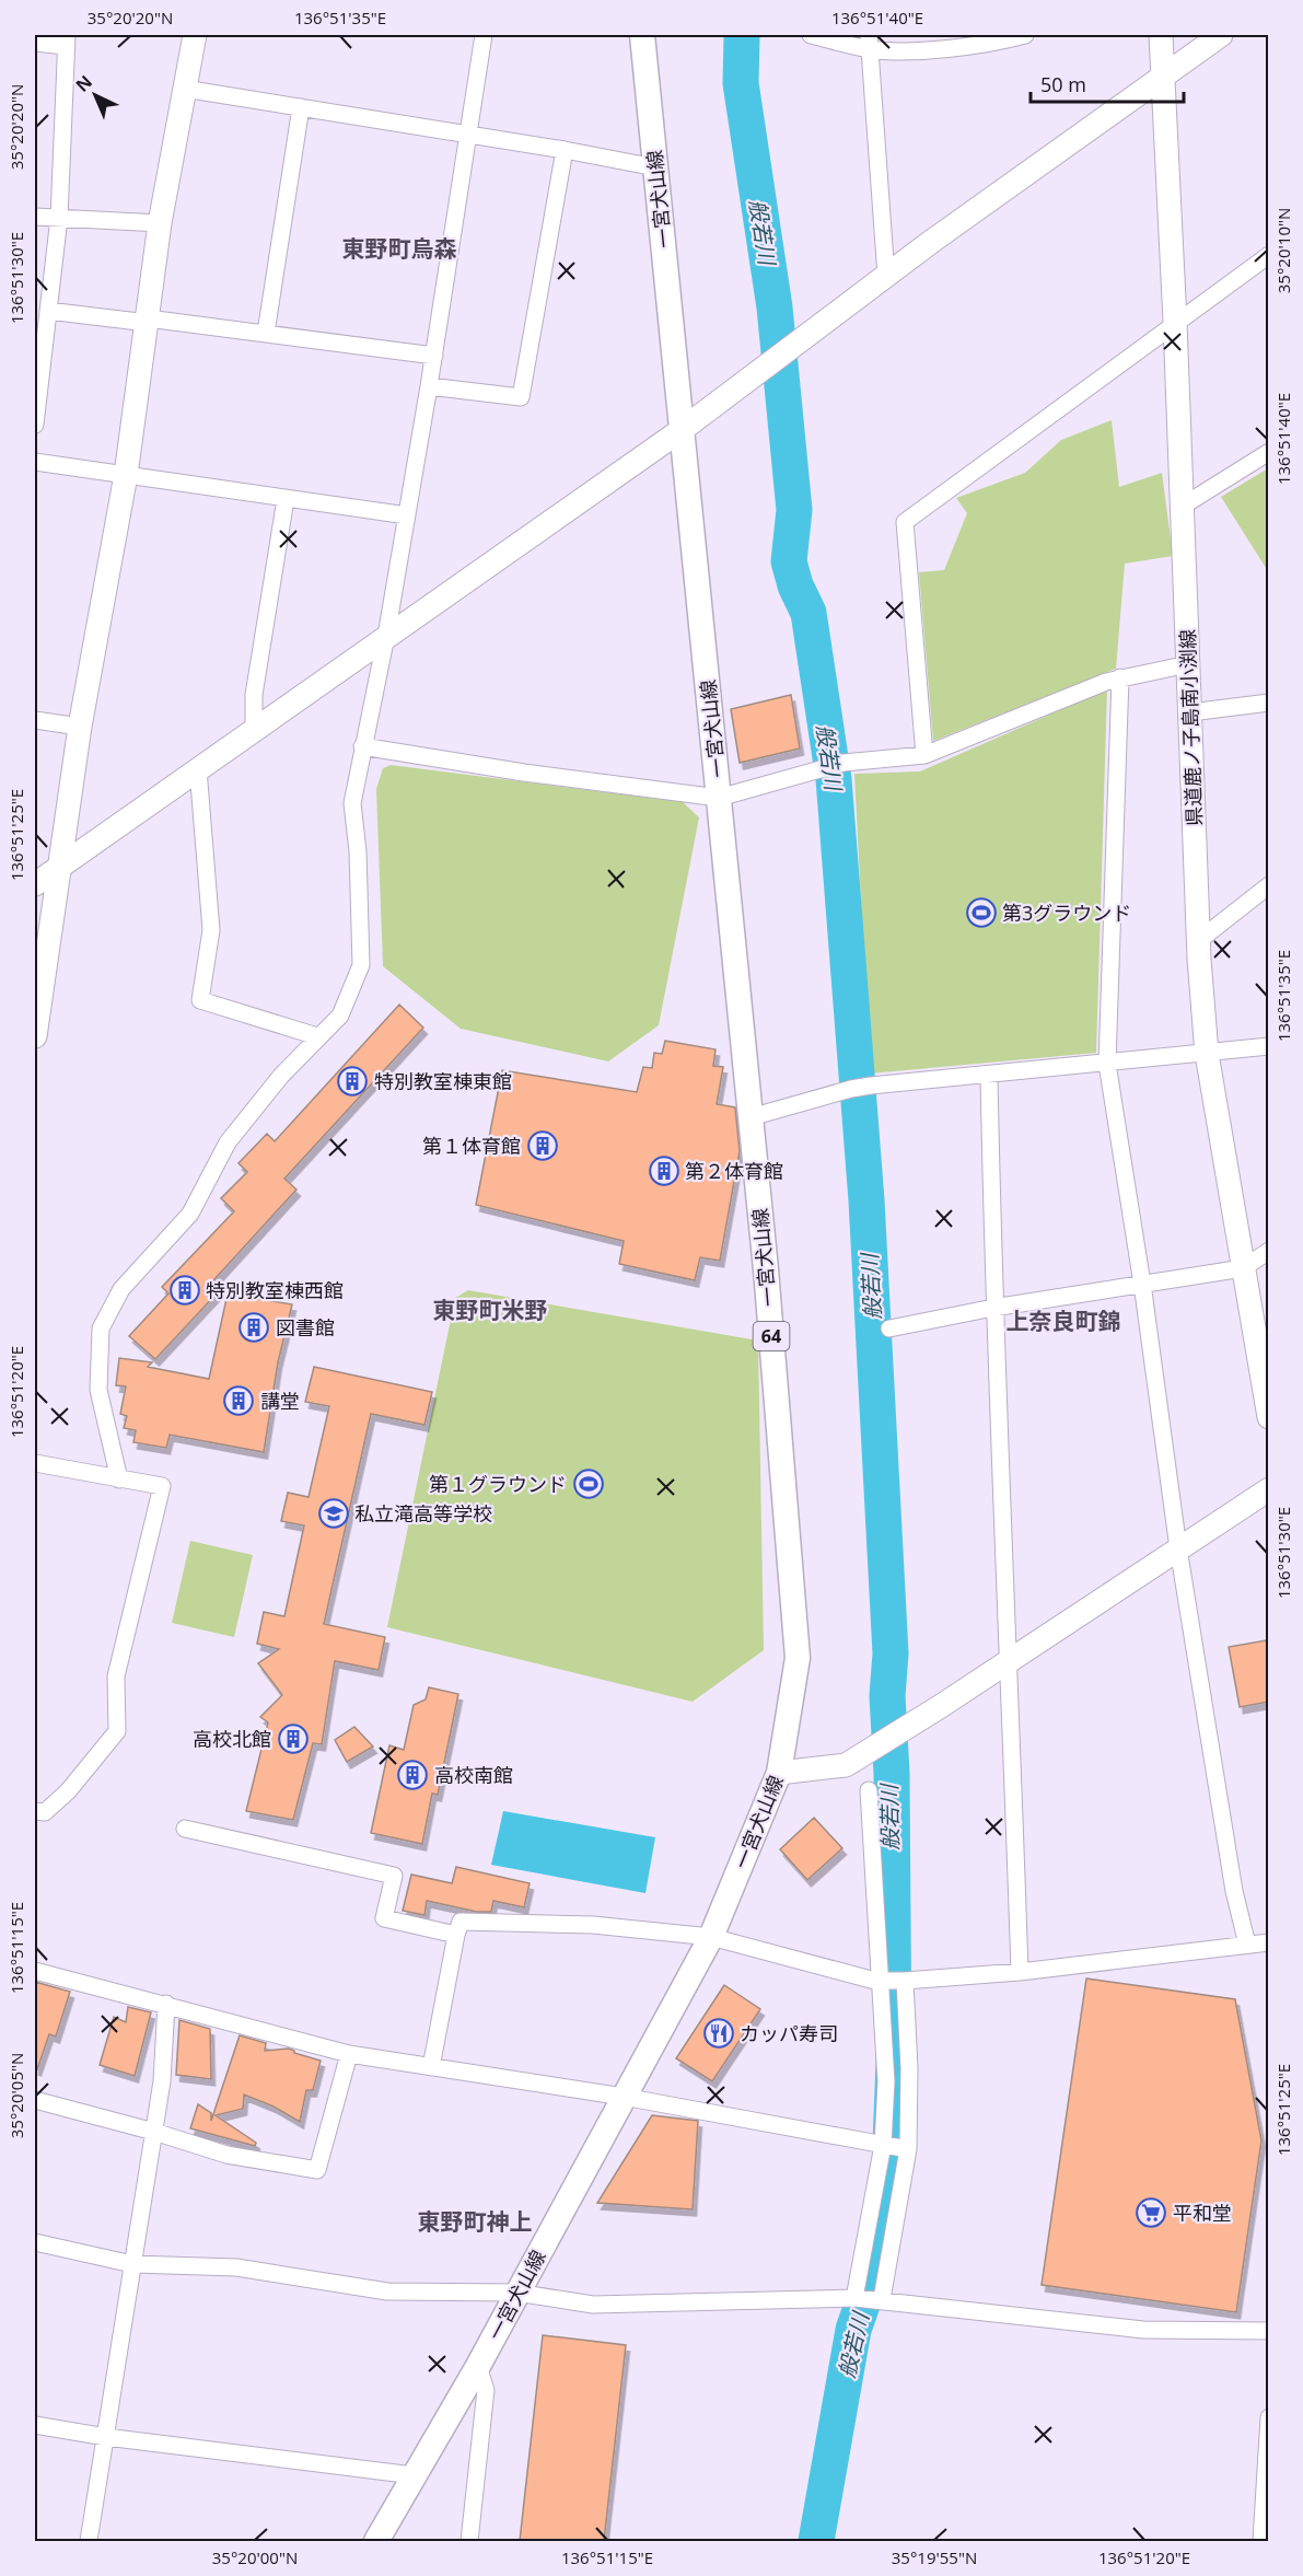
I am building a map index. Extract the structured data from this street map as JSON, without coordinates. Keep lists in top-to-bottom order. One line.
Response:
{"streets":{"main road":["一宮犬山線","64"],"street":["県道鹿ノ子島南小渕線"]},"districts":["東野町烏森","東野町米野","上奈良町錦","東野町神上"],"water":["般若川"],"places":{"sports":["第3グラウンド","第１グラウンド"],"building":["特別教室棟東館","第１体育館","第２体育館","特別教室棟西館","図書館","講堂","高校北館","高校南館"],"school or university":["私立滝高等学校"],"restaurant":["カッパ寿司"],"supermarket":["平和堂"]},"scale_bar":"50 m","north":"top left","coordinates":["35°20'20\"N","136°51'35\"E","136°51'40\"E","35°20'10\"N","136°51'30\"E","136°51'25\"E","136°51'20\"E","136°51'15\"E","35°20'05\"N","35°20'00\"N","35°19'55\"N"]}
